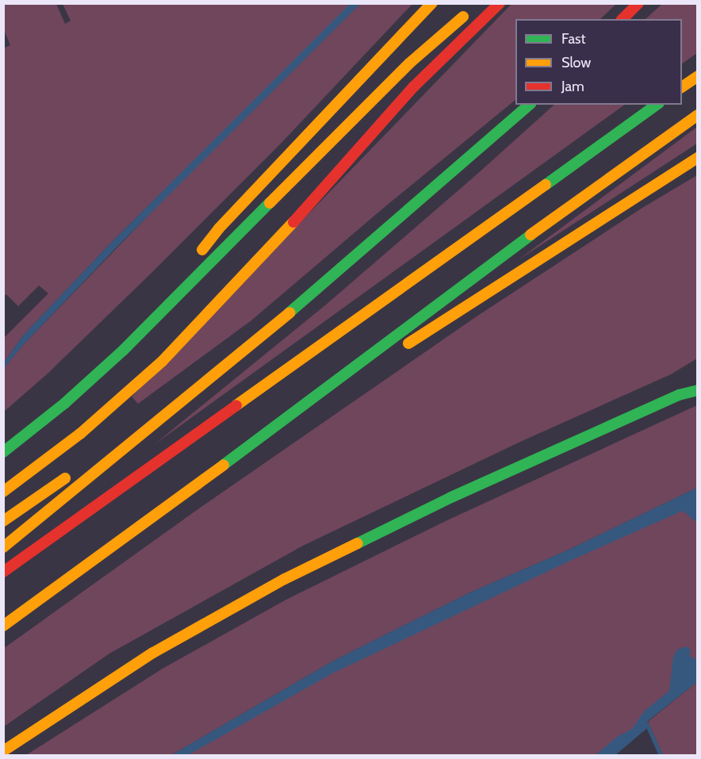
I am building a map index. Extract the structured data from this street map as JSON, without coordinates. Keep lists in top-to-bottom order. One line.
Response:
{"legend":["Fast","Slow","Jam"]}
